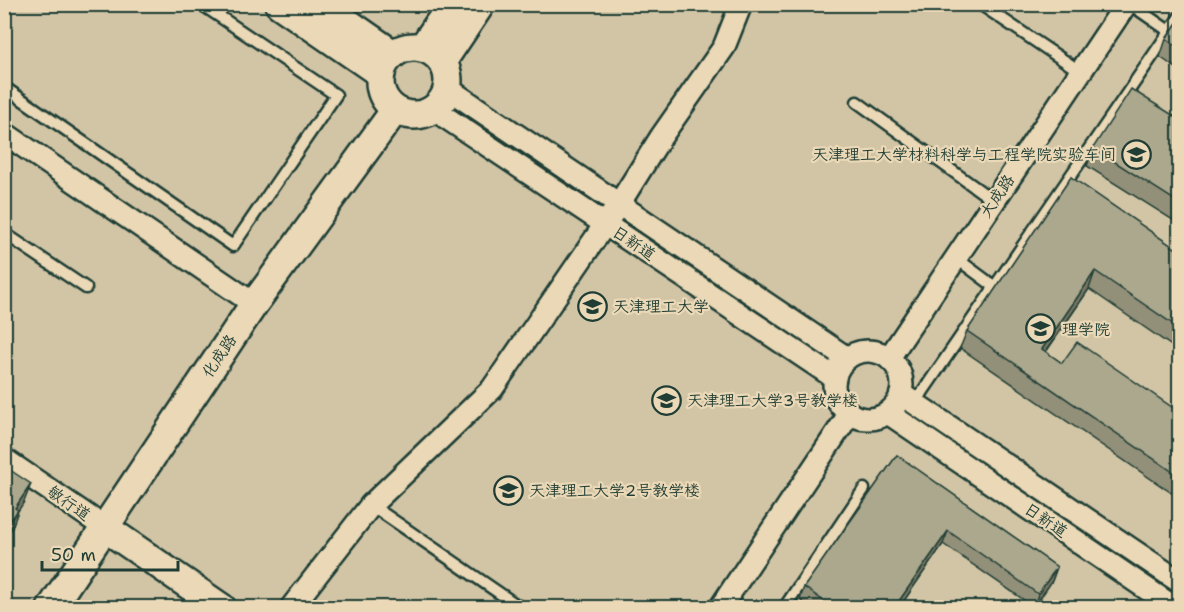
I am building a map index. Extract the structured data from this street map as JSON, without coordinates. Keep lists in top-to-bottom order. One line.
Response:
{"streets":{"street":["大成路","日新道","化成路","敏行道"]},"crossings":[["大成路","日新道"],["日新道","化成路"],["化成路","敏行道"]],"places":{"school or university":["天津理工大学材料科学与工程学院实验车间","天津理工大学","理学院","天津理工大学3号教学楼","天津理工大学2号教学楼"]},"scale_bar":"50 m"}
